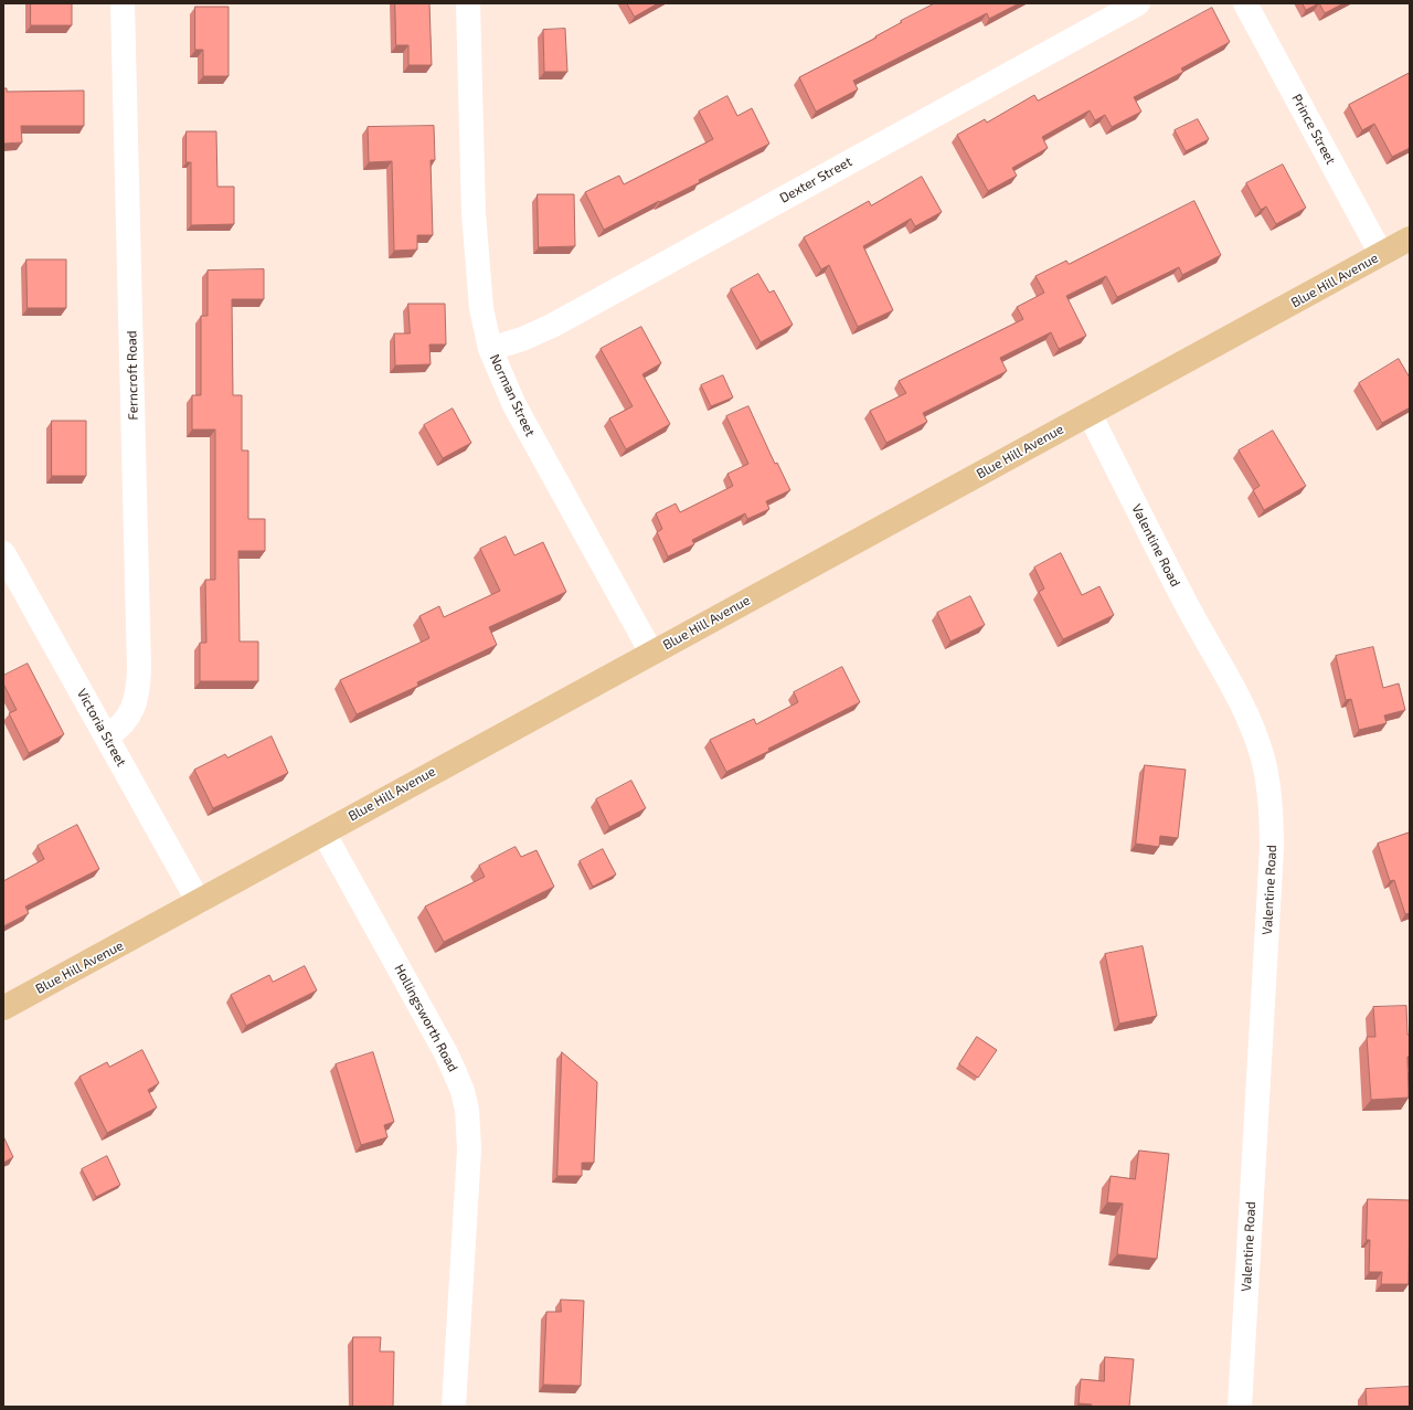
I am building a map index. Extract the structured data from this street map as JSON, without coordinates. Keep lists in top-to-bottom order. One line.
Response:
{"streets":{"highway":["Blue Hill Avenue"],"street":["Prince Street","Dexter Street","Ferncroft Road","Norman Street","Valentine Road","Victoria Street","Hollingsworth Road"]},"crossings":[["Prince Street","Blue Hill Avenue"],["Dexter Street","Norman Street"],["Blue Hill Avenue","Norman Street"],["Blue Hill Avenue","Valentine Road"],["Blue Hill Avenue","Victoria Street"],["Blue Hill Avenue","Hollingsworth Road"],["Ferncroft Road","Victoria Street"]]}
